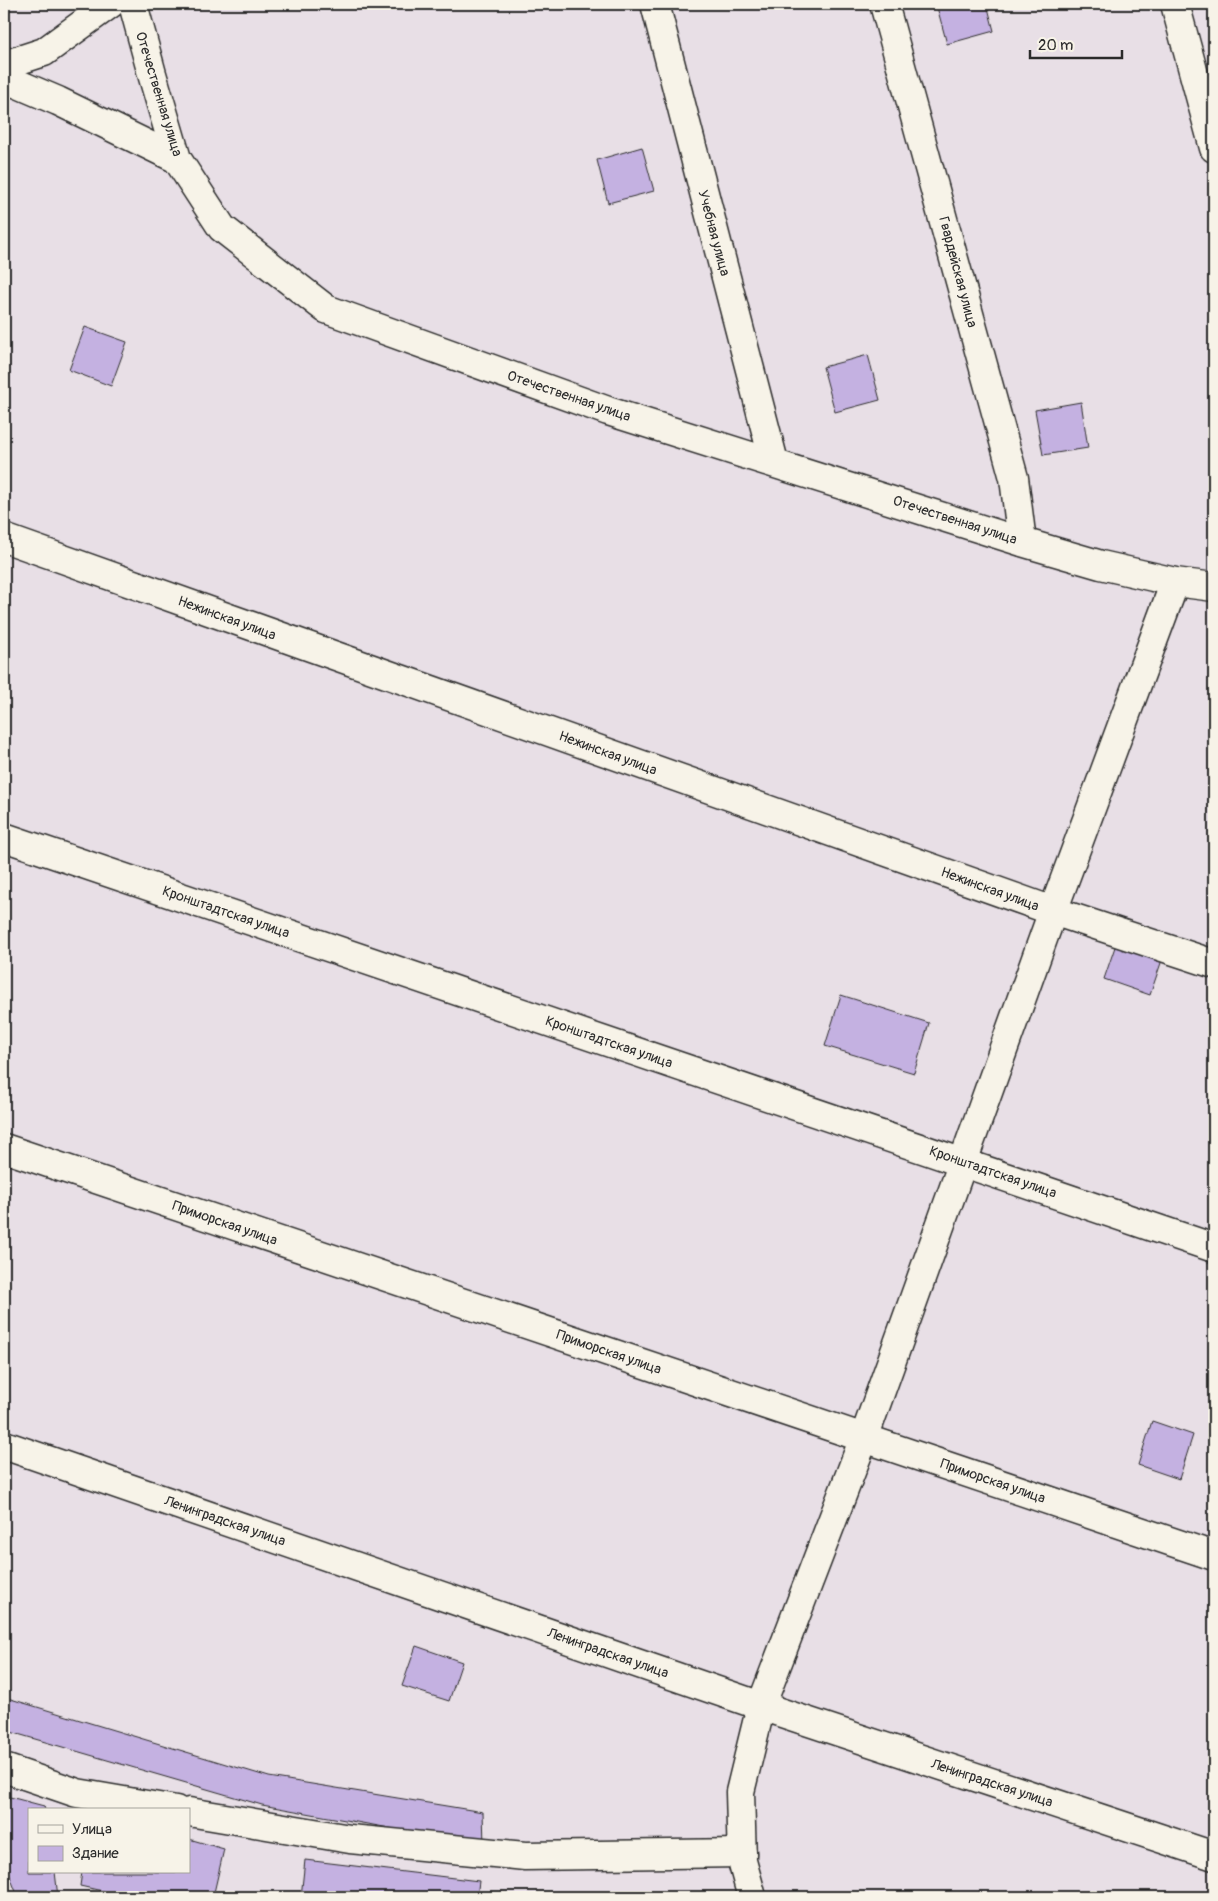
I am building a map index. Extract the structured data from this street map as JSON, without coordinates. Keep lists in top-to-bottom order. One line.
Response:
{"streets":{"street":["Отечественная улица","Учебная улица","Гвардейская улица","Нежинская улица","Кронштадтская улица","Приморская улица","Ленинградская улица"]},"crossings":[["Отечественная улица","Учебная улица"],["Отечественная улица","Гвардейская улица"]],"legend":["Улица","Здание"],"scale_bar":"20 m"}
